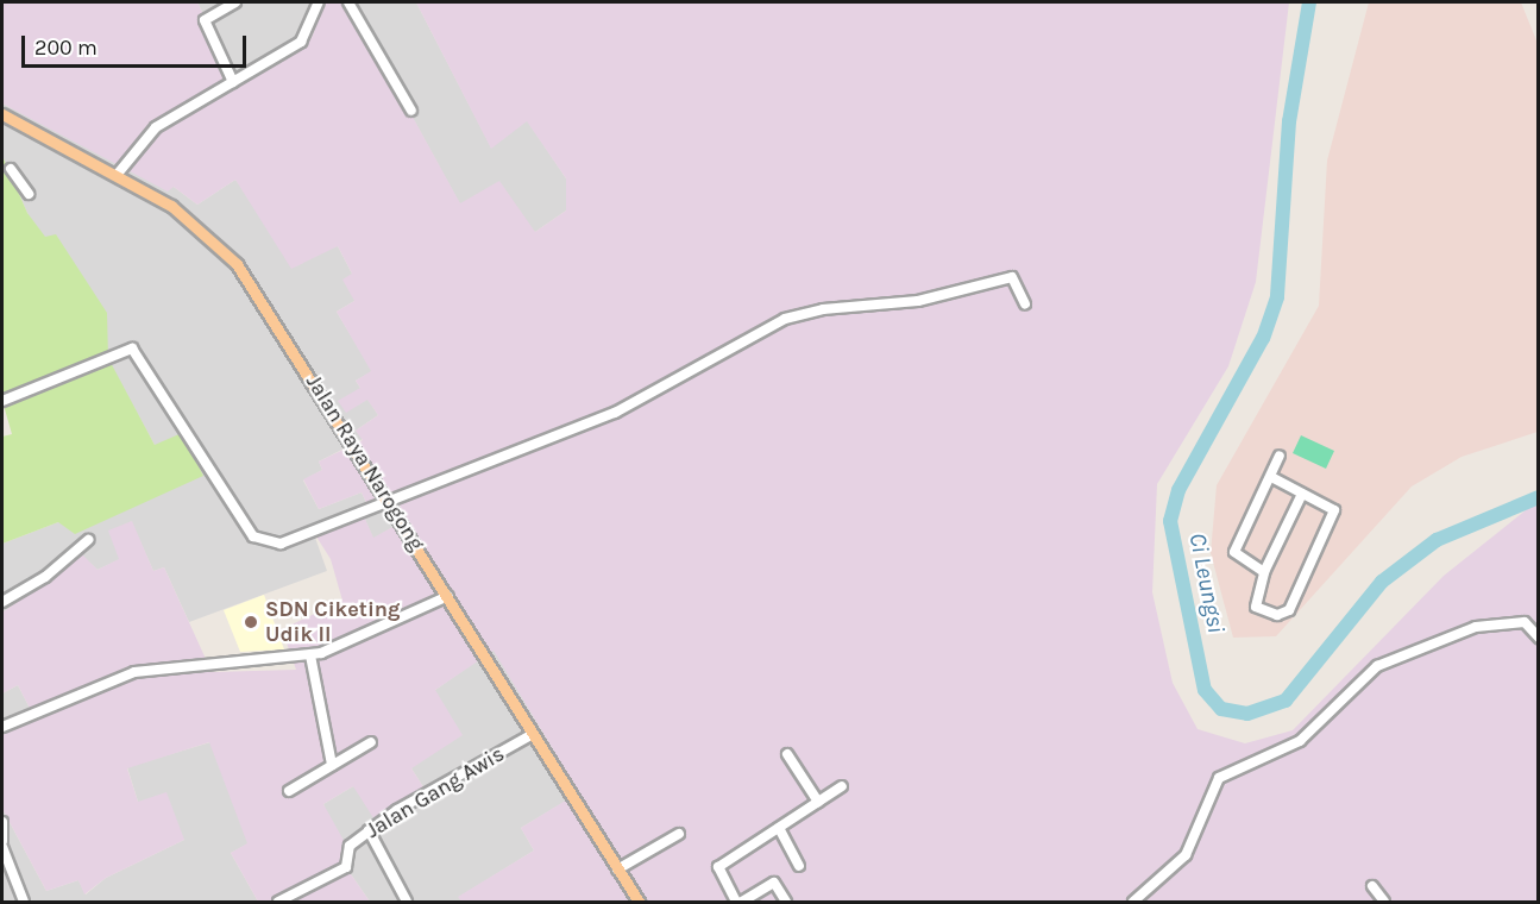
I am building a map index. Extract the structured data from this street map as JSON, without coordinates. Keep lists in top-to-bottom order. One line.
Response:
{"streets":{"main road":["Jalan Raya Narogong"],"street":["Jalan Gang Awis"]},"crossings":[["Jalan Raya Narogong","Jalan Gang Awis"]],"water":["Ci Leungsi"],"places":["SDN Ciketing Udik II"],"scale_bar":"200 m"}
